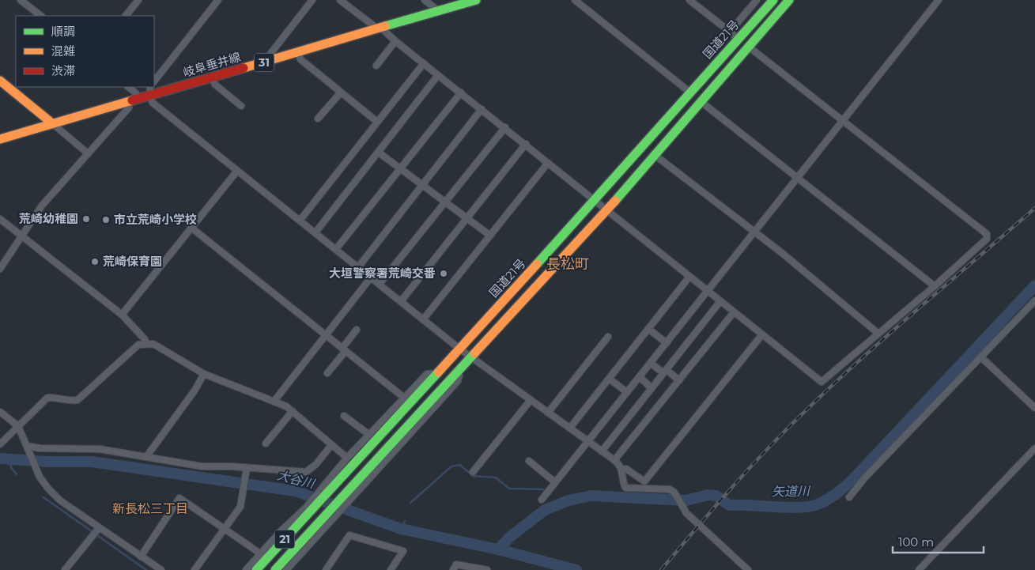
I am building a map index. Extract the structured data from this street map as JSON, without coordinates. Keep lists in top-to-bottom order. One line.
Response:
{"streets":{"main road":["国道21号","31","岐阜垂井線","21"]},"districts":["長松町","新長松三丁目"],"water":["大谷川","矢道川"],"places":["荒崎幼稚園","市立荒崎小学校","荒崎保育園","大垣警察署荒崎交番"],"legend":["順調","混雑","渋滞"],"scale_bar":"100 m"}
